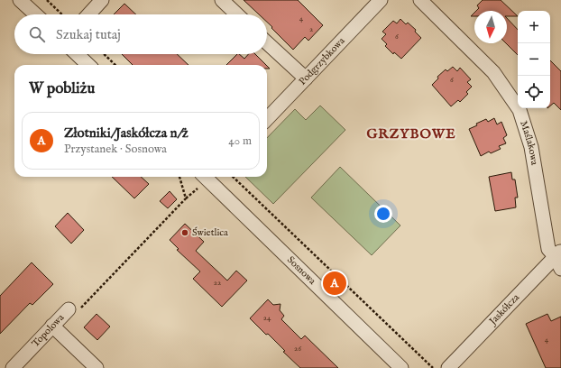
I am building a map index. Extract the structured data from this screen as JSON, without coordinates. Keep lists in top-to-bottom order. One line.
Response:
{"streets":{"street":["Podgrzybkowa","Maślakowa","Sosnowa","Jaskółcza","Topolowa"]},"crossings":[["Maślakowa","Jaskółcza"]],"districts":["GRZYBOWE"],"places":["Świetlica"],"house_numbers":["4","2","6","6","22","24","4","26"],"north":"bottom","page":{"map_buttons":["+","−"],"search":"Szukaj tutaj","heading":"W pobliżu","list":[{"mark":"A","name":"Złotniki/Jaskółcza n/ż","note":"Przystanek · Sosnowa","value":"40 m"}],"pins":"A"}}
